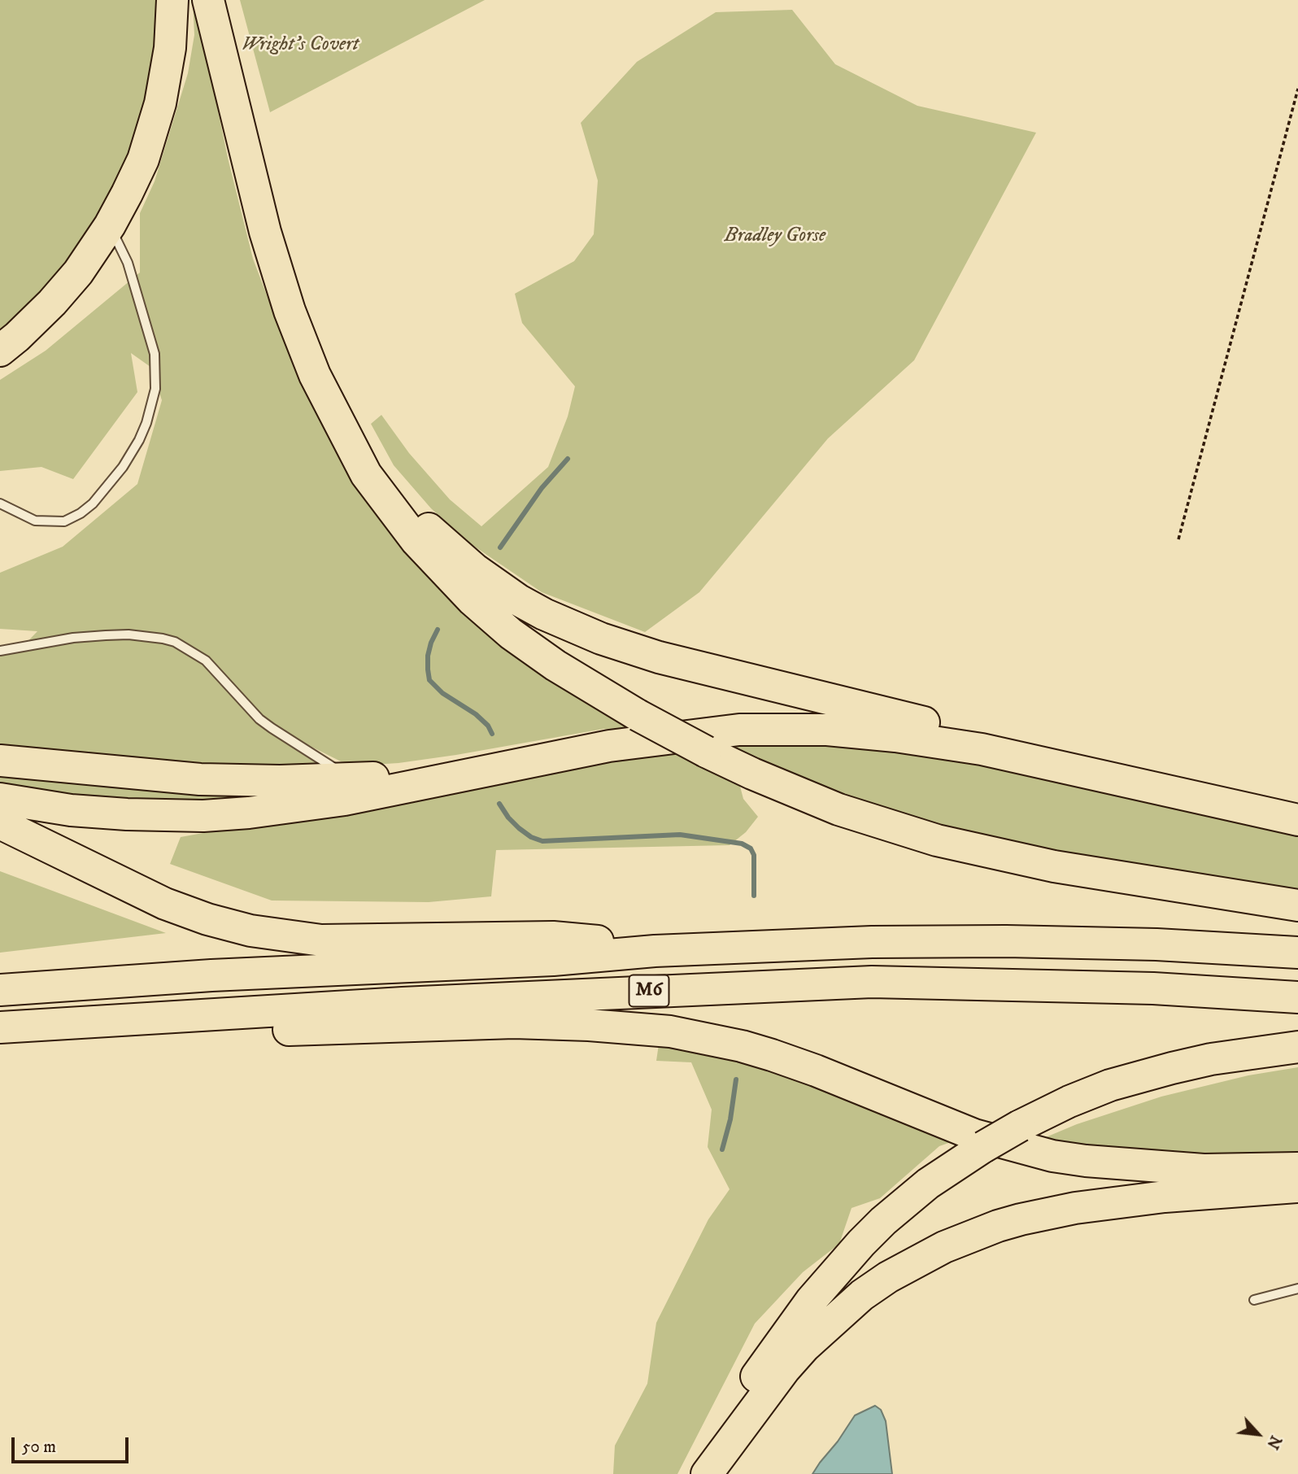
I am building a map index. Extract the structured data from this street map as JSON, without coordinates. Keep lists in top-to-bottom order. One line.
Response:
{"streets":{"highway":["M6"]},"parks":["Wright's Covert","Bradley Gorse"],"scale_bar":"50 m","north":"bottom right"}
